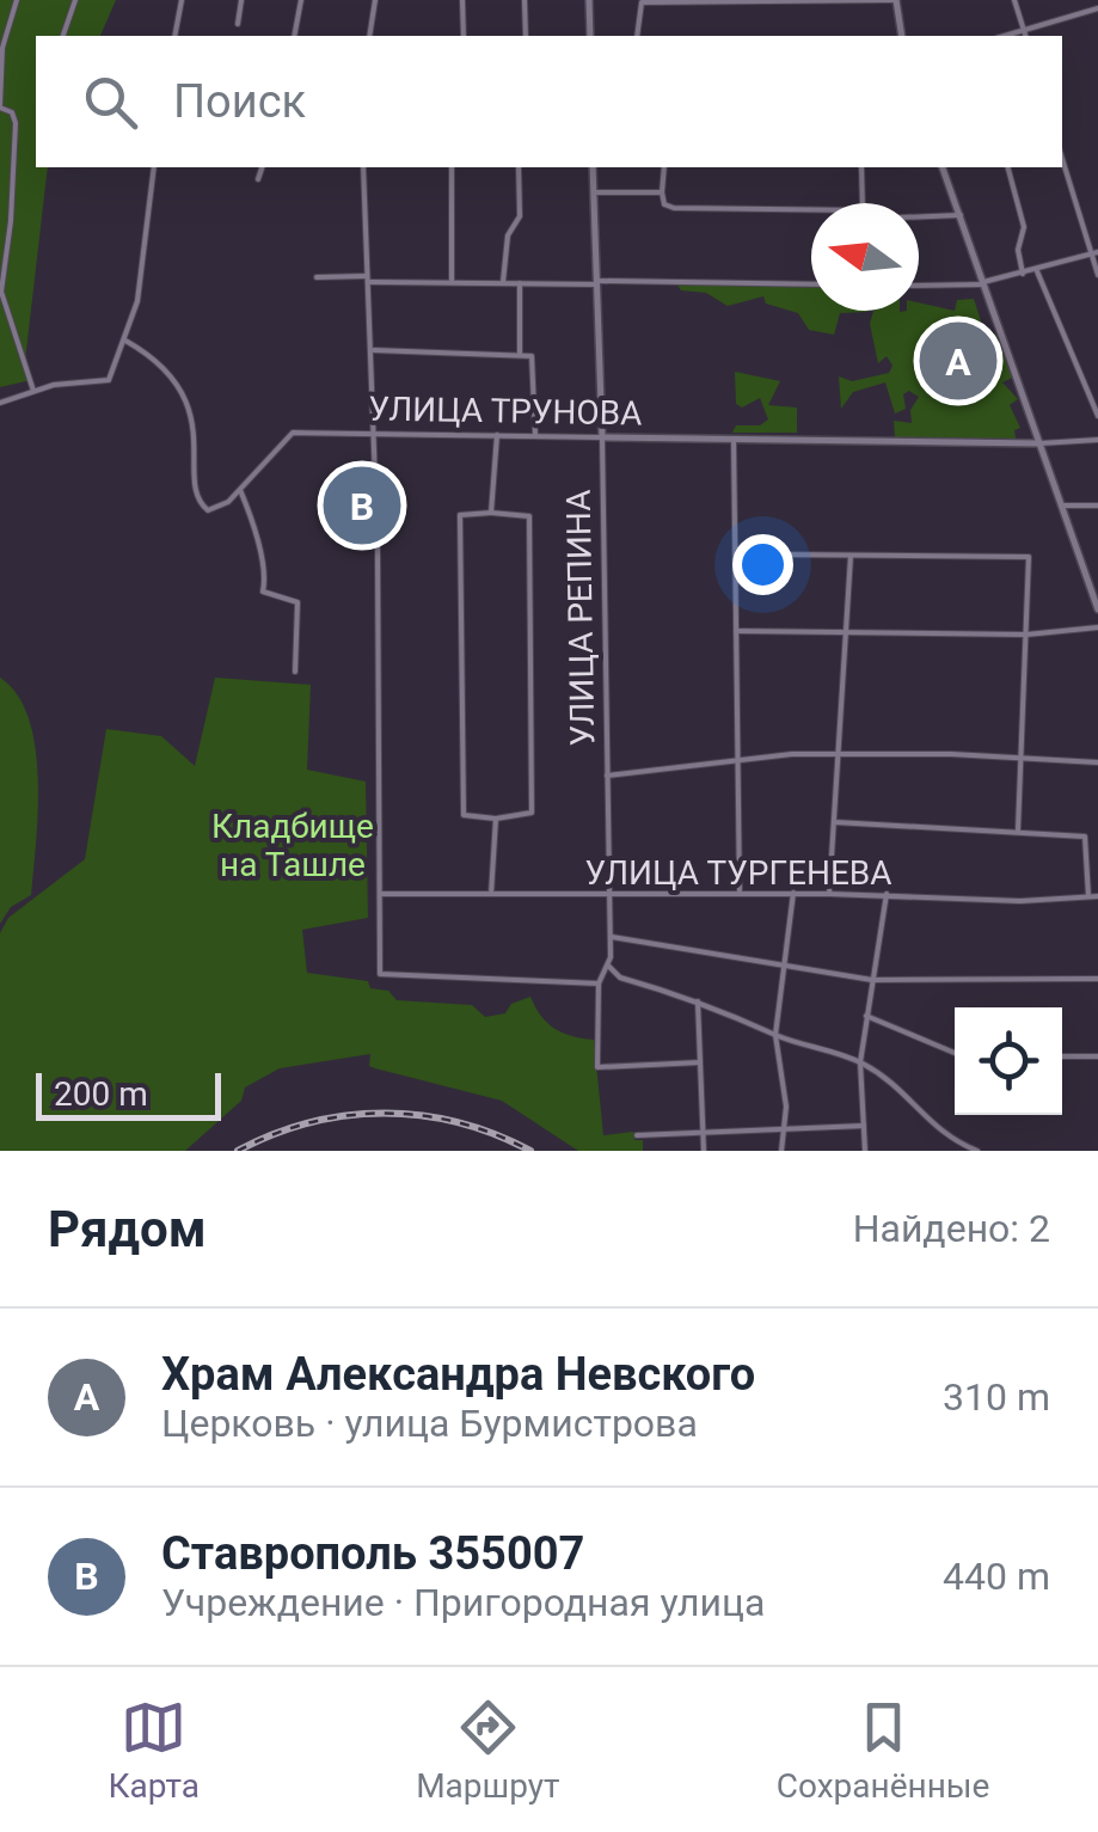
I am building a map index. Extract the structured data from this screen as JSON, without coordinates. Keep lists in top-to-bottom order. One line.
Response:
{"streets":{"street":["УЛИЦА ТРУНОВА","УЛИЦА РЕПИНА","УЛИЦА ТУРГЕНЕВА"]},"crossings":[["УЛИЦА ТРУНОВА","УЛИЦА РЕПИНА"],["УЛИЦА РЕПИНА","УЛИЦА ТУРГЕНЕВА"]],"parks":["Кладбище на Ташле"],"scale_bar":"200 m","north":"left","page":{"search":"Поиск","pins":["A","B"],"scale":"200 m","heading":["Рядом","Найдено: 2"],"list":[{"mark":"A","name":"Храм Александра Невского","note":"Церковь · улица Бурмистрова","value":"310 m"},{"mark":"B","name":"Ставрополь 355007","note":"Учреждение · Пригородная улица","value":"440 m"}],"nav":["Карта","Маршрут","Сохранённые"]}}
